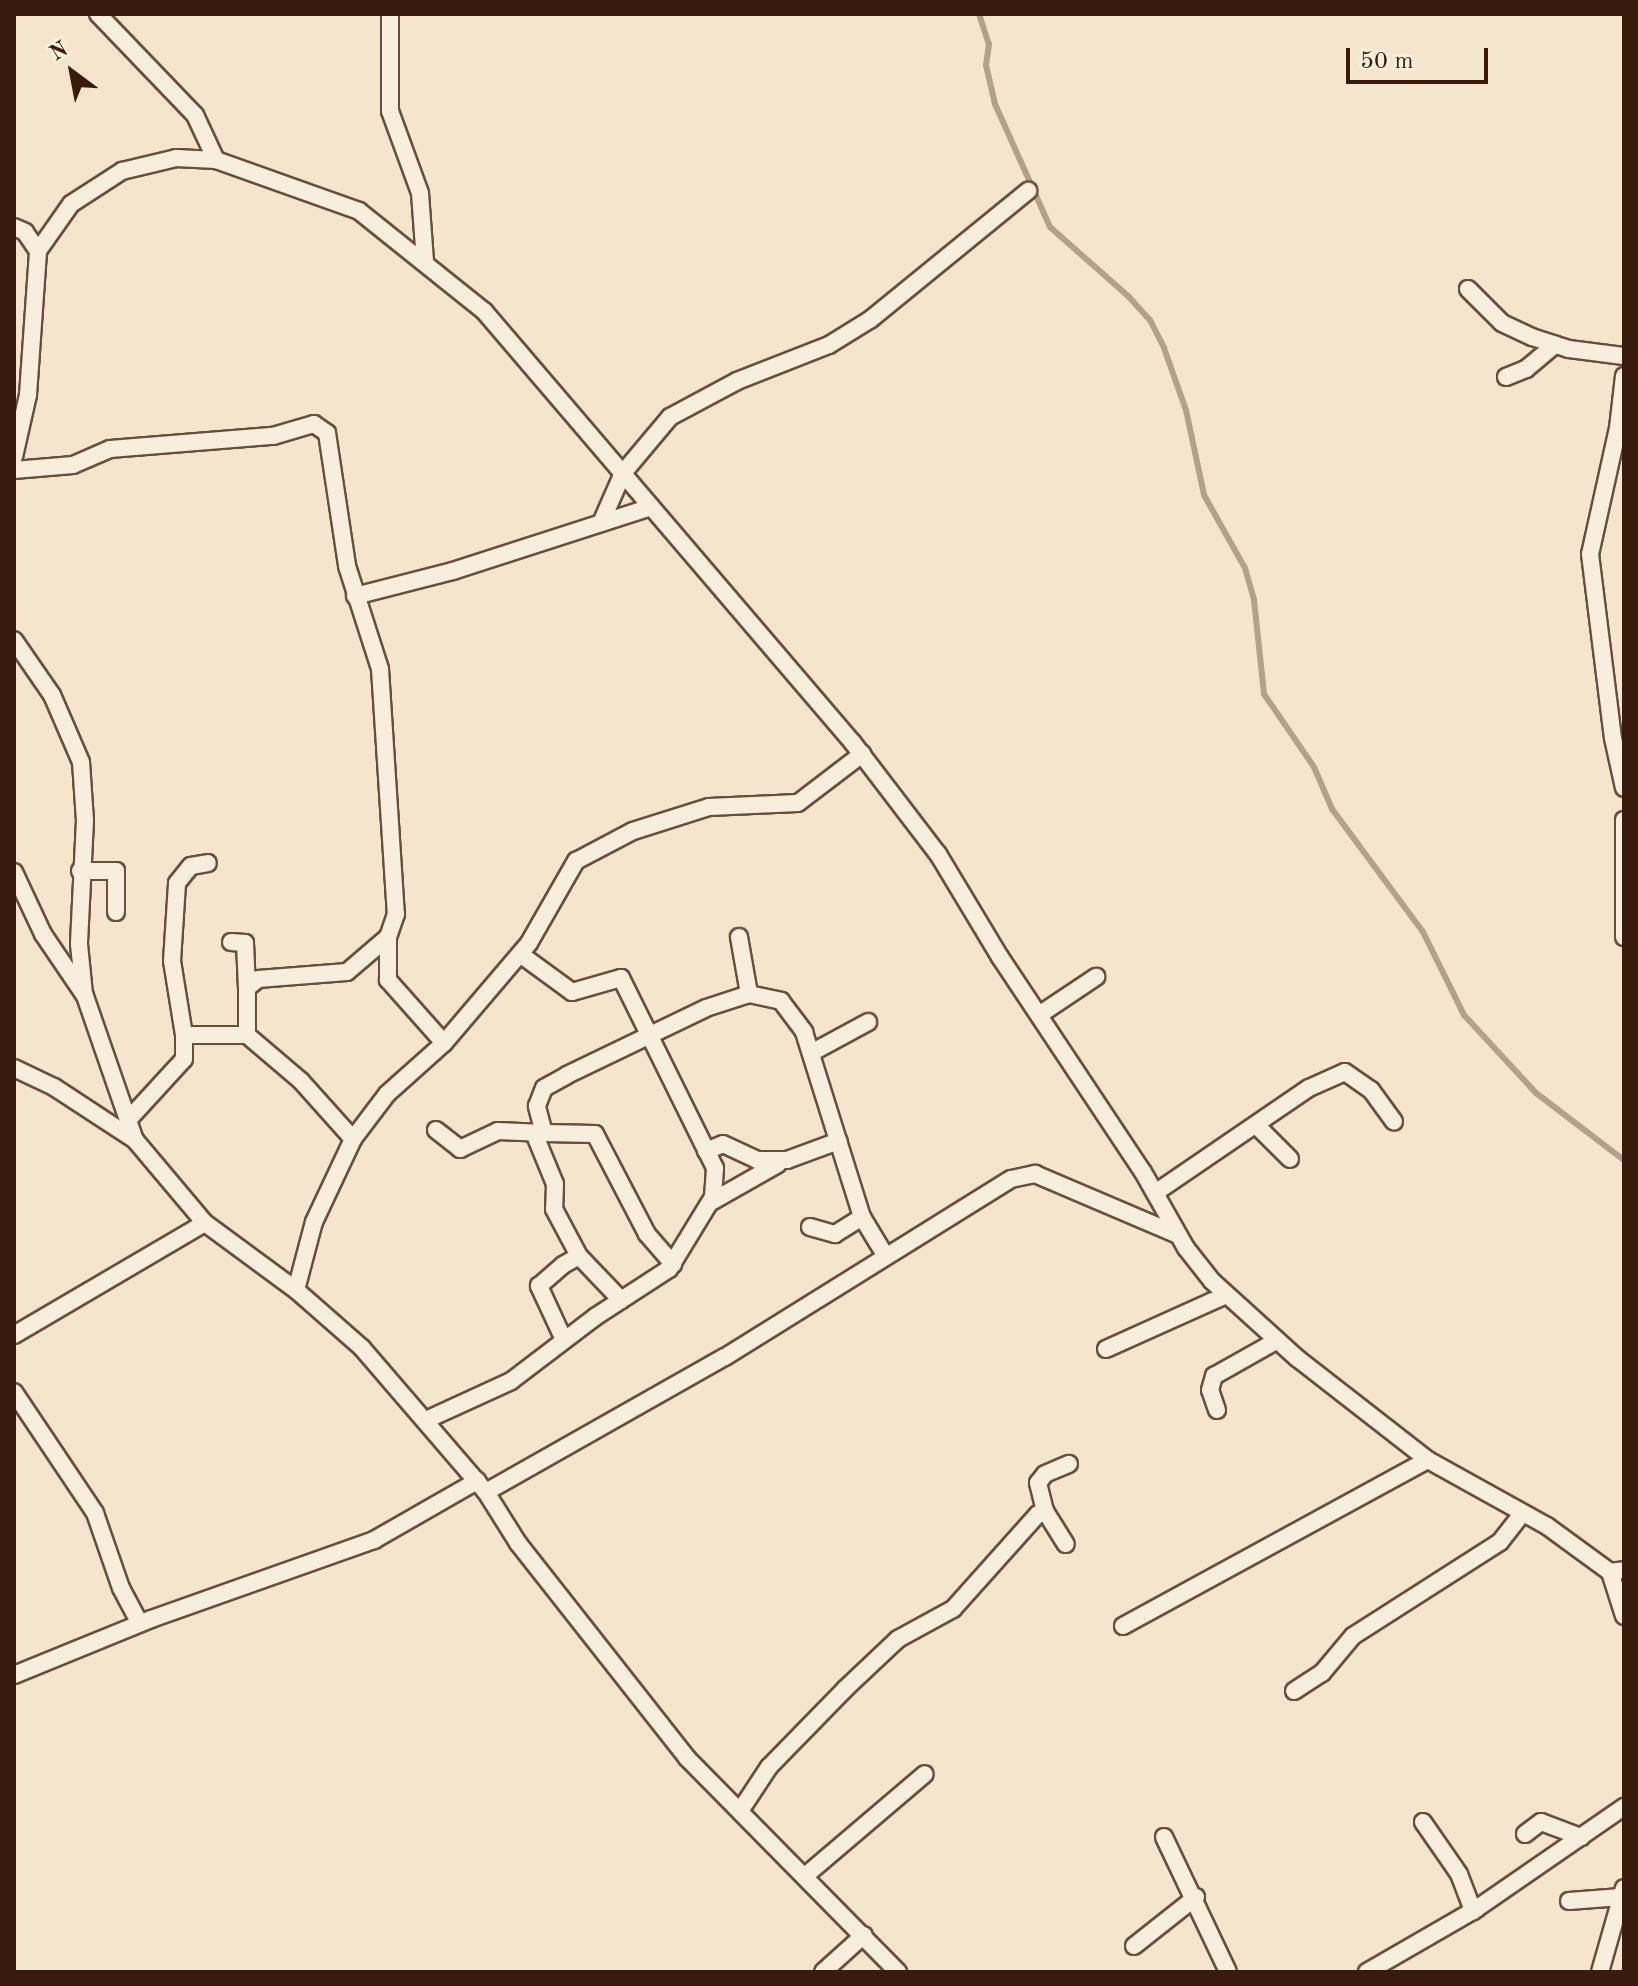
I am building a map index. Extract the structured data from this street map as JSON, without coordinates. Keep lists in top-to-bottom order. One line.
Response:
{"scale_bar":"50 m","north":"top left"}
